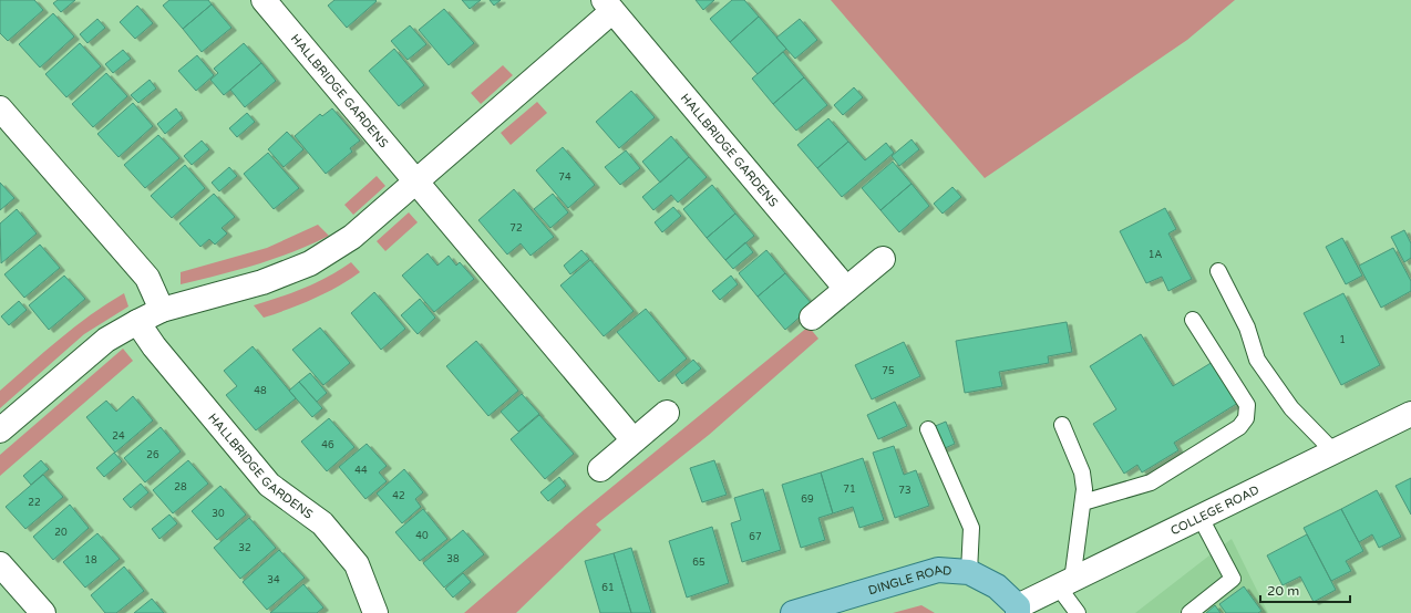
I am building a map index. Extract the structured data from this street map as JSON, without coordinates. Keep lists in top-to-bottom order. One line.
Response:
{"streets":{"main road":["DINGLE ROAD"],"street":["HALLBRIDGE GARDENS","COLLEGE ROAD"]},"crossings":[["COLLEGE ROAD","DINGLE ROAD"]],"house_numbers":["74","72","1A","1","75","48","24","46","26","44","28","71","73","42","69","22","30","20","40","67","32","38","18","65","34","61"],"scale_bar":"20 m"}
